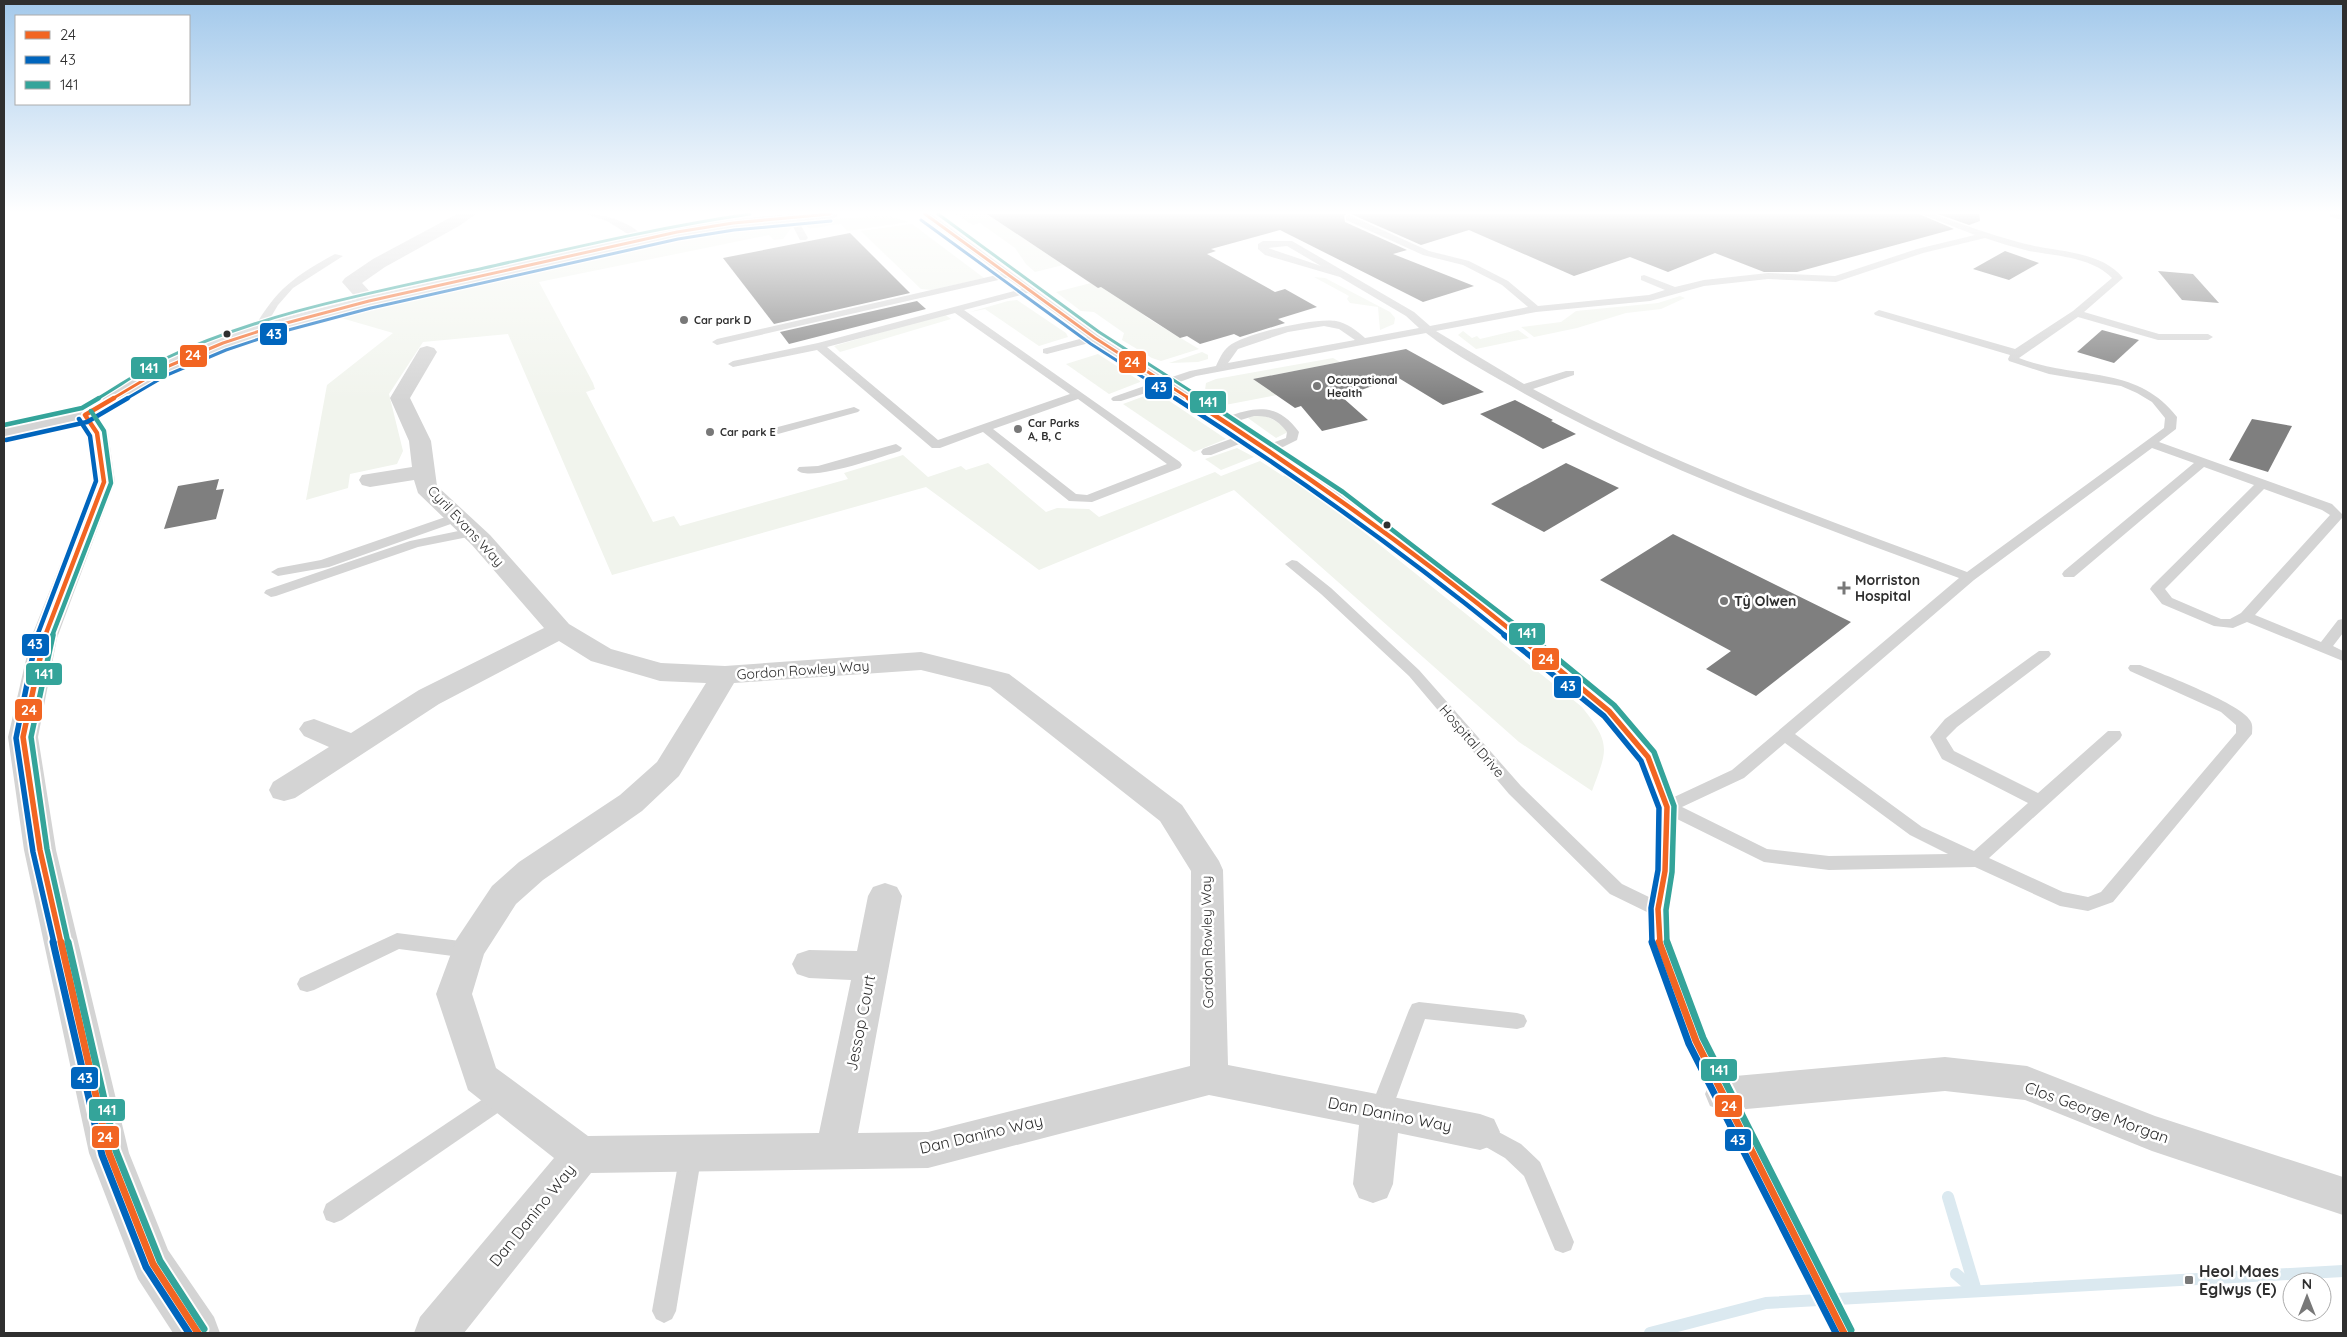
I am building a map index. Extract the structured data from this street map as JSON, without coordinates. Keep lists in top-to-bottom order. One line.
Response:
{"streets":{"street":["Cyril Evans Way","Gordon Rowley Way","Jessop Court","Clos George Morgan","Dan Danino Way"],"lane":["Hospital Drive"]},"crossings":[["Cyril Evans Way","Gordon Rowley Way"],["Gordon Rowley Way","Dan Danino Way"],["Jessop Court","Dan Danino Way"]],"places":{"other":["Car park D","Occupational Health","Car Parks A, B, C","Car park E","Tŷ Olwen"],"health":["Morriston Hospital"],"transit":["Heol Maes Eglwys (E)"]},"lines":["transit line 24","transit line 43","transit line 141"],"legend":["24","43","141"],"north":"top"}
